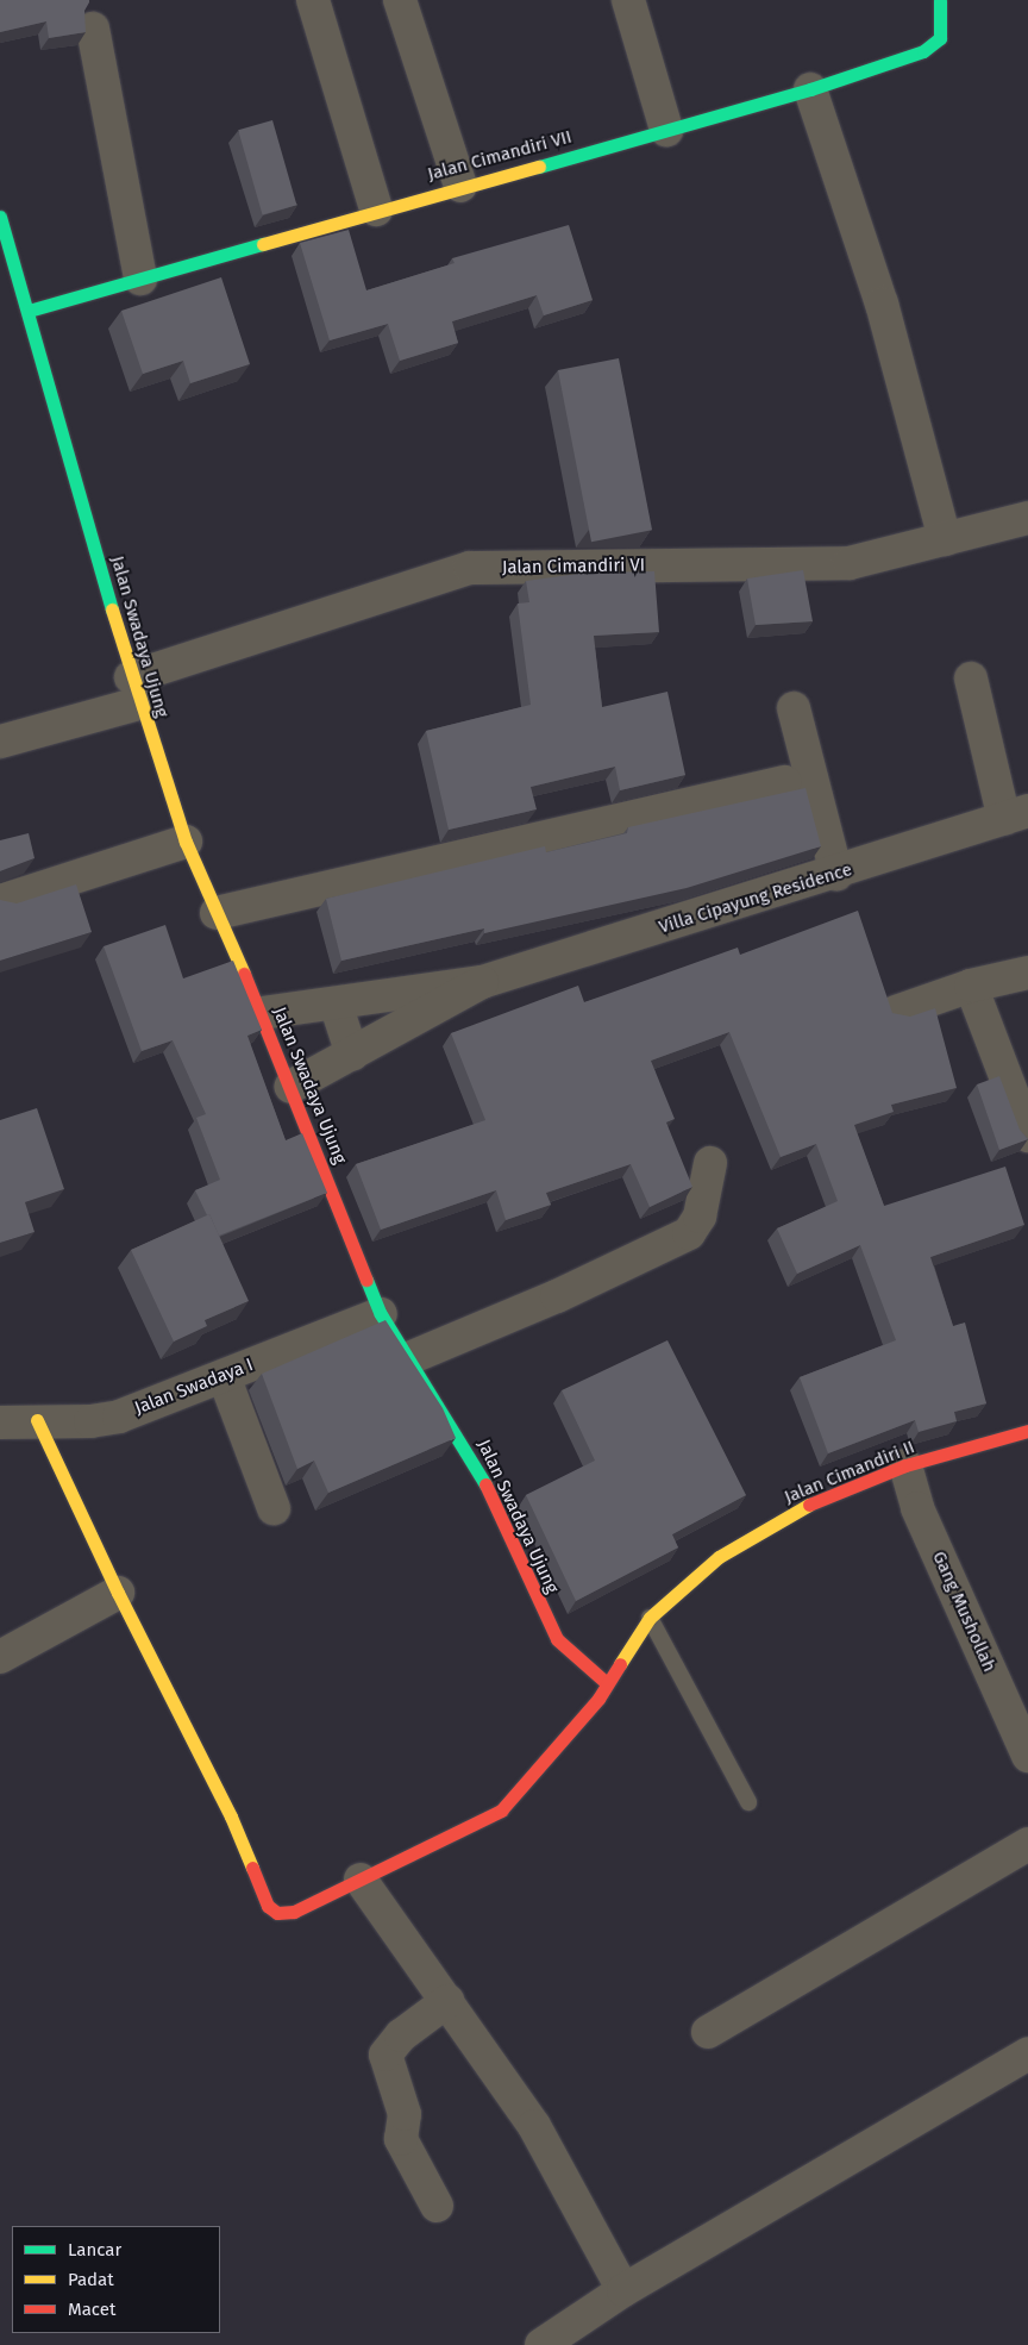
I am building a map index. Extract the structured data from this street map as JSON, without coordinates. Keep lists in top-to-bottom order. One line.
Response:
{"streets":{"street":["Jalan Cimandiri VII","Jalan Cimandiri VI","Jalan Swadaya Ujung","Villa Cipayung Residence","Jalan Swadaya I","Jalan Cimandiri II","Gang Mushollah"]},"crossings":[["Jalan Cimandiri VII","Jalan Swadaya Ujung"],["Jalan Cimandiri VI","Jalan Swadaya Ujung"],["Jalan Swadaya Ujung","Villa Cipayung Residence"],["Jalan Swadaya Ujung","Jalan Swadaya I"],["Jalan Swadaya Ujung","Jalan Cimandiri II"],["Jalan Cimandiri II","Gang Mushollah"]],"legend":["Lancar","Padat","Macet"]}
